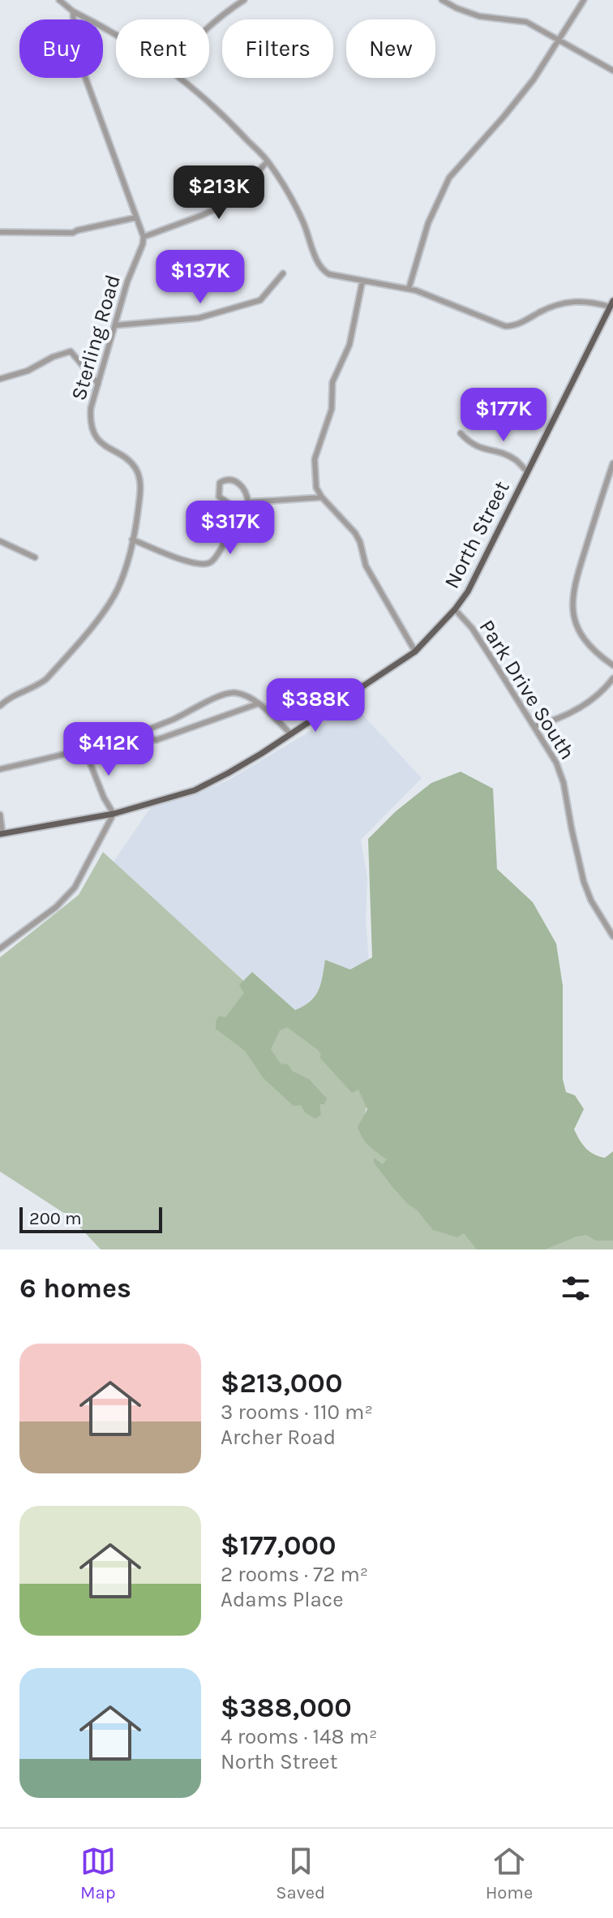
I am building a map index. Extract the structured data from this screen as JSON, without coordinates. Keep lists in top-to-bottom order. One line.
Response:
{"streets":{"main road":["North Street"],"street":["Sterling Road","Park Drive South"]},"crossings":[["North Street","Park Drive South"]],"scale_bar":"200 m","page":{"chip":["Buy","Rent","Filters","New"],"price":["$213K","$137K","$177K","$317K","$388K","$412K"],"scale":"200 m","heading":"6 homes","list":[{"name":"$213,000","note":"3 rooms · 110 m² · Archer Road"},{"name":"$177,000","note":"2 rooms · 72 m² · Adams Place"},{"name":"$388,000","note":"4 rooms · 148 m² · North Street"}],"tabs":["Map","Saved","Home"]}}
